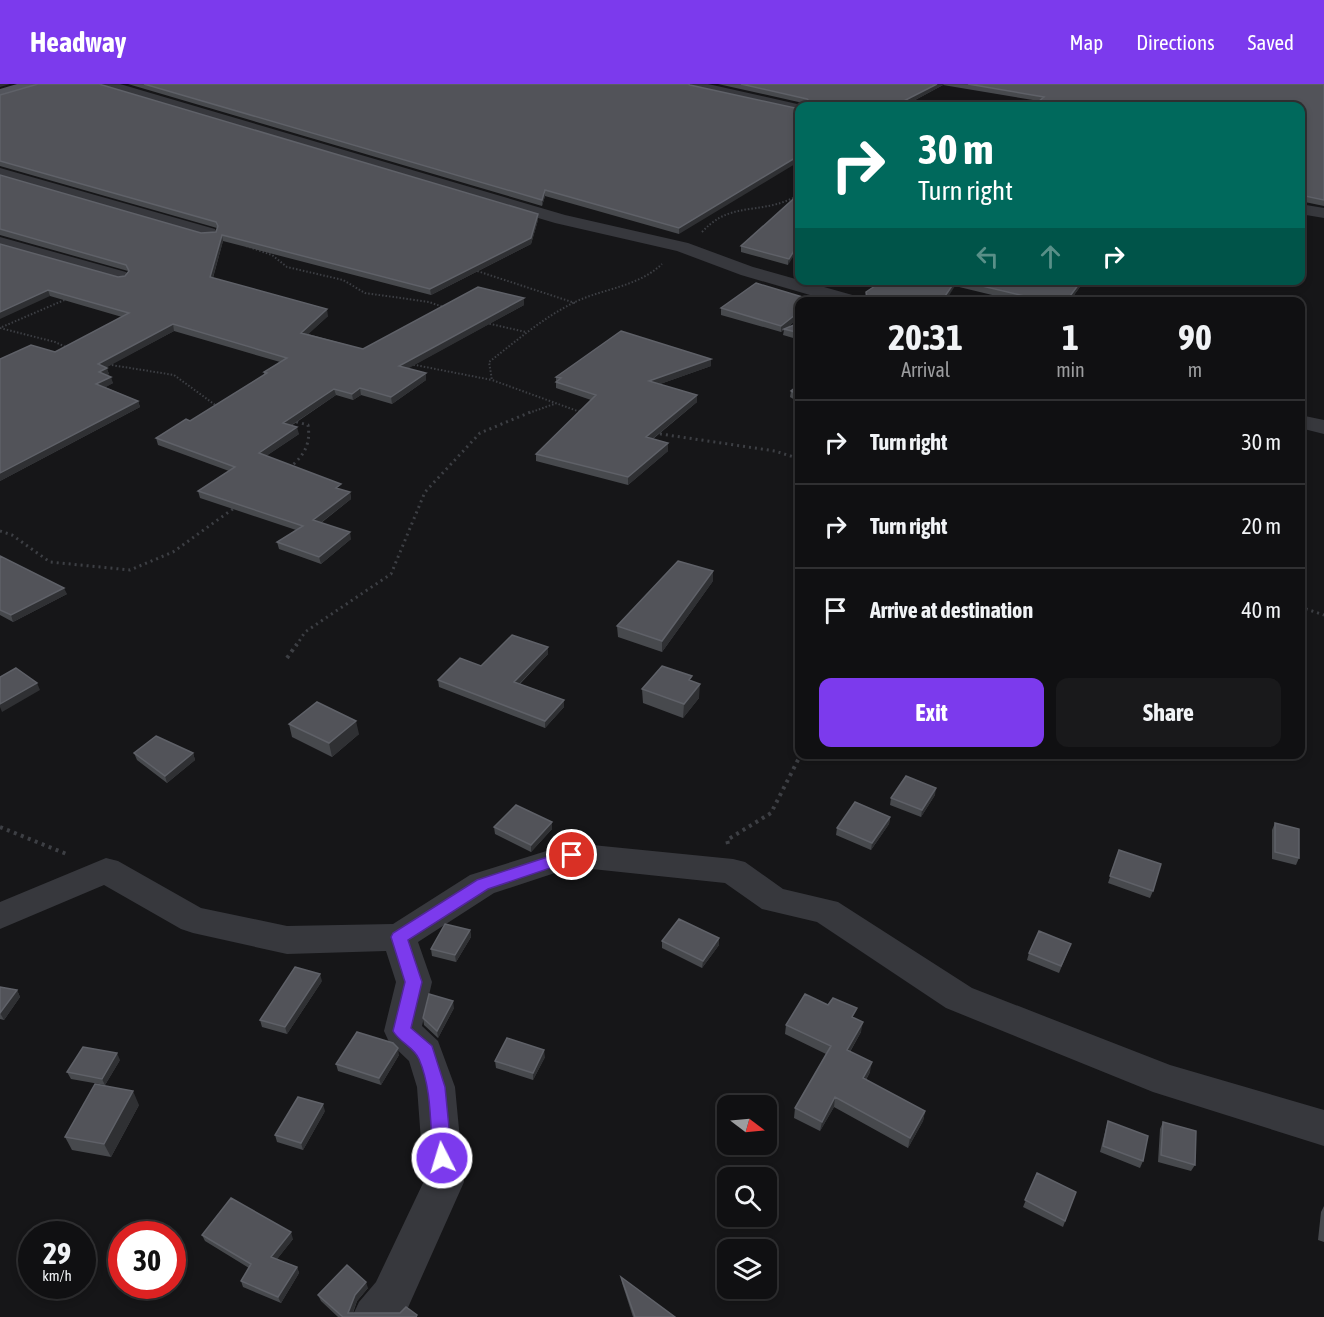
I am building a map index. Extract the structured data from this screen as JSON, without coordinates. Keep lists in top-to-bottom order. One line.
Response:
{"north":"right","page":{"header":"Headway","nav":["Map","Directions","Saved"],"turn":["30 m","Turn right"],"eta":["20:31","Arrival","1","min","90","m"],"list":[{"name":"Turn right","value":"30 m"},{"name":"Turn right","value":"20 m"},{"name":"Arrive at destination","value":"40 m"}],"buttons":["Exit","Share"],"speed":"29 km/h","limit":"30"}}
